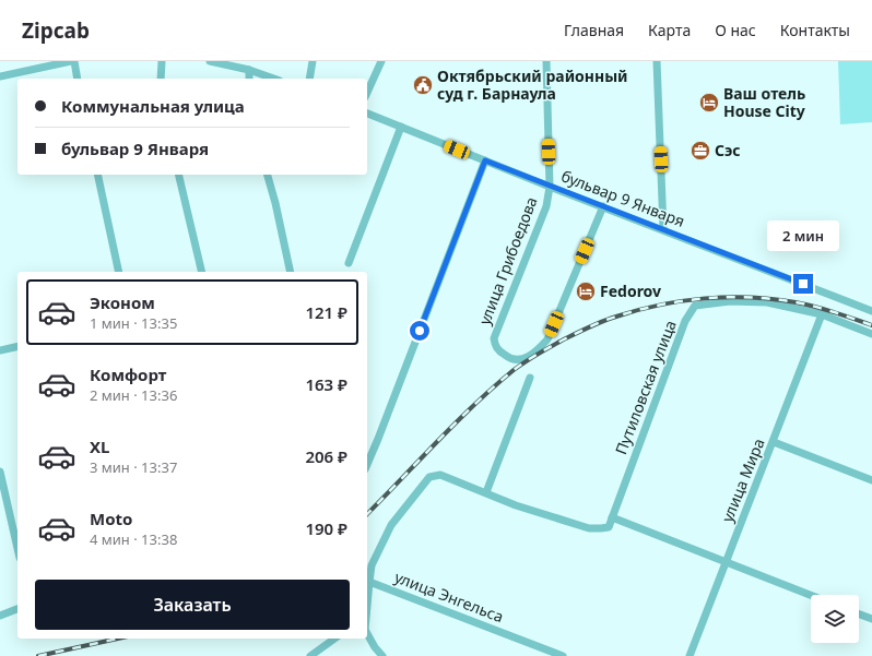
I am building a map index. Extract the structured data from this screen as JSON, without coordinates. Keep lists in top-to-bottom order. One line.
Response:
{"streets":{"street":["бульвар 9 Января","улица Грибоедова","Путиловская улица","улица Мира","улица Энгельса"]},"crossings":[["бульвар 9 Января","улица Грибоедова"],["Путиловская улица","улица Мира"]],"places":{"public building":["Октябрьский районный суд г. Барнаула"],"hotel":["Ваш отель House City","Fedorov"],"office":["Сэс"]},"page":{"header":"Zipcab","nav":["Главная","Карта","О нас","Контакты"],"banner":["Коммунальная улица","бульвар 9 Января"],"bubble":"2 мин","list":[{"name":"Эконом","note":"1 мин · 13:35","value":"121 ₽"},{"name":"Комфорт","note":"2 мин · 13:36","value":"163 ₽"},{"name":"XL","note":"3 мин · 13:37","value":"206 ₽"},{"name":"Moto","note":"4 мин · 13:38","value":"190 ₽"}],"buttons":"Заказать"}}
